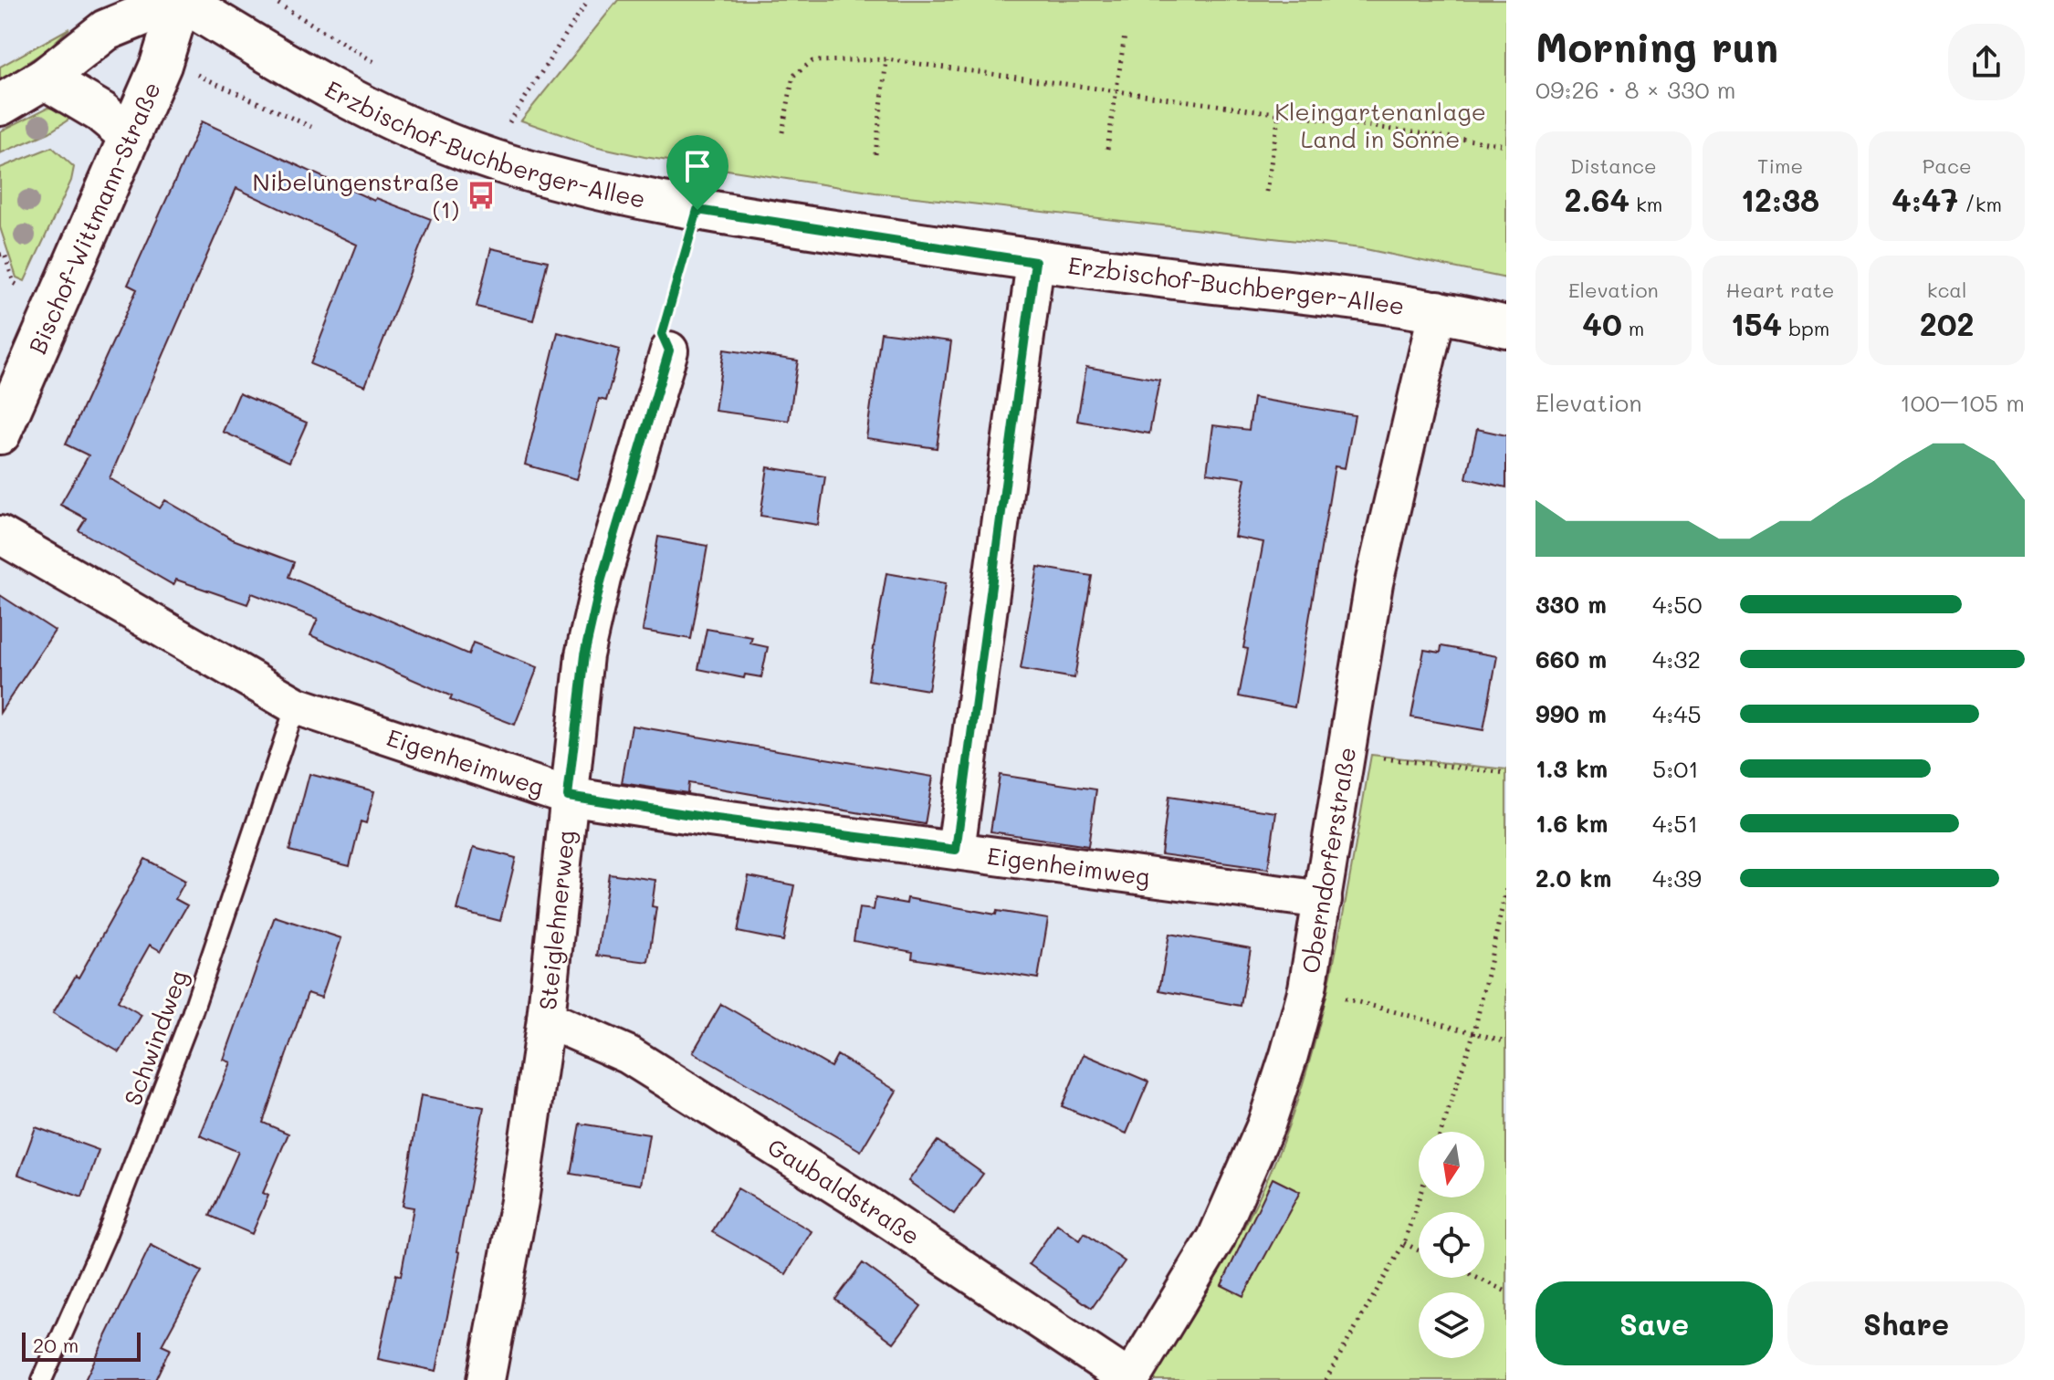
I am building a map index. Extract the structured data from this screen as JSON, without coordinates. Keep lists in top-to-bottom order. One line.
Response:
{"streets":{"street":["Erzbischof-Buchberger-Allee","Bischof-Wittmann-Straße","Eigenheimweg","Oberndorferstraße","Steiglehnerweg","Gaubaldstraße"],"lane":["Schwindweg"]},"crossings":[["Erzbischof-Buchberger-Allee","Bischof-Wittmann-Straße"],["Erzbischof-Buchberger-Allee","Oberndorferstraße"],["Eigenheimweg","Oberndorferstraße"],["Eigenheimweg","Steiglehnerweg"],["Eigenheimweg","Schwindweg"],["Oberndorferstraße","Gaubaldstraße"],["Steiglehnerweg","Gaubaldstraße"]],"parks":["Kleingartenanlage Land in Sonne"],"places":{"bus stop":["Nibelungenstraße (1)"]},"scale_bar":"20 m","north":"bottom","page":{"heading":["Morning run","09:26 · 8 × 330 m"],"stats":[["Distance","2.64 km"],["Time","12:38"],["Pace","4:47 /km"],["Elevation","40 m"],["Heart rate","154 bpm"],["kcal","202"]],"chart":["Elevation","100–105 m"],"list":[{"name":"330 m","note":"4:50"},{"name":"660 m","note":"4:32"},{"name":"990 m","note":"4:45"},{"name":"1.3 km","note":"5:01"},{"name":"1.6 km","note":"4:51"},{"name":"2.0 km","note":"4:39"}],"buttons":["Save","Share"],"scale":"20 m"}}
